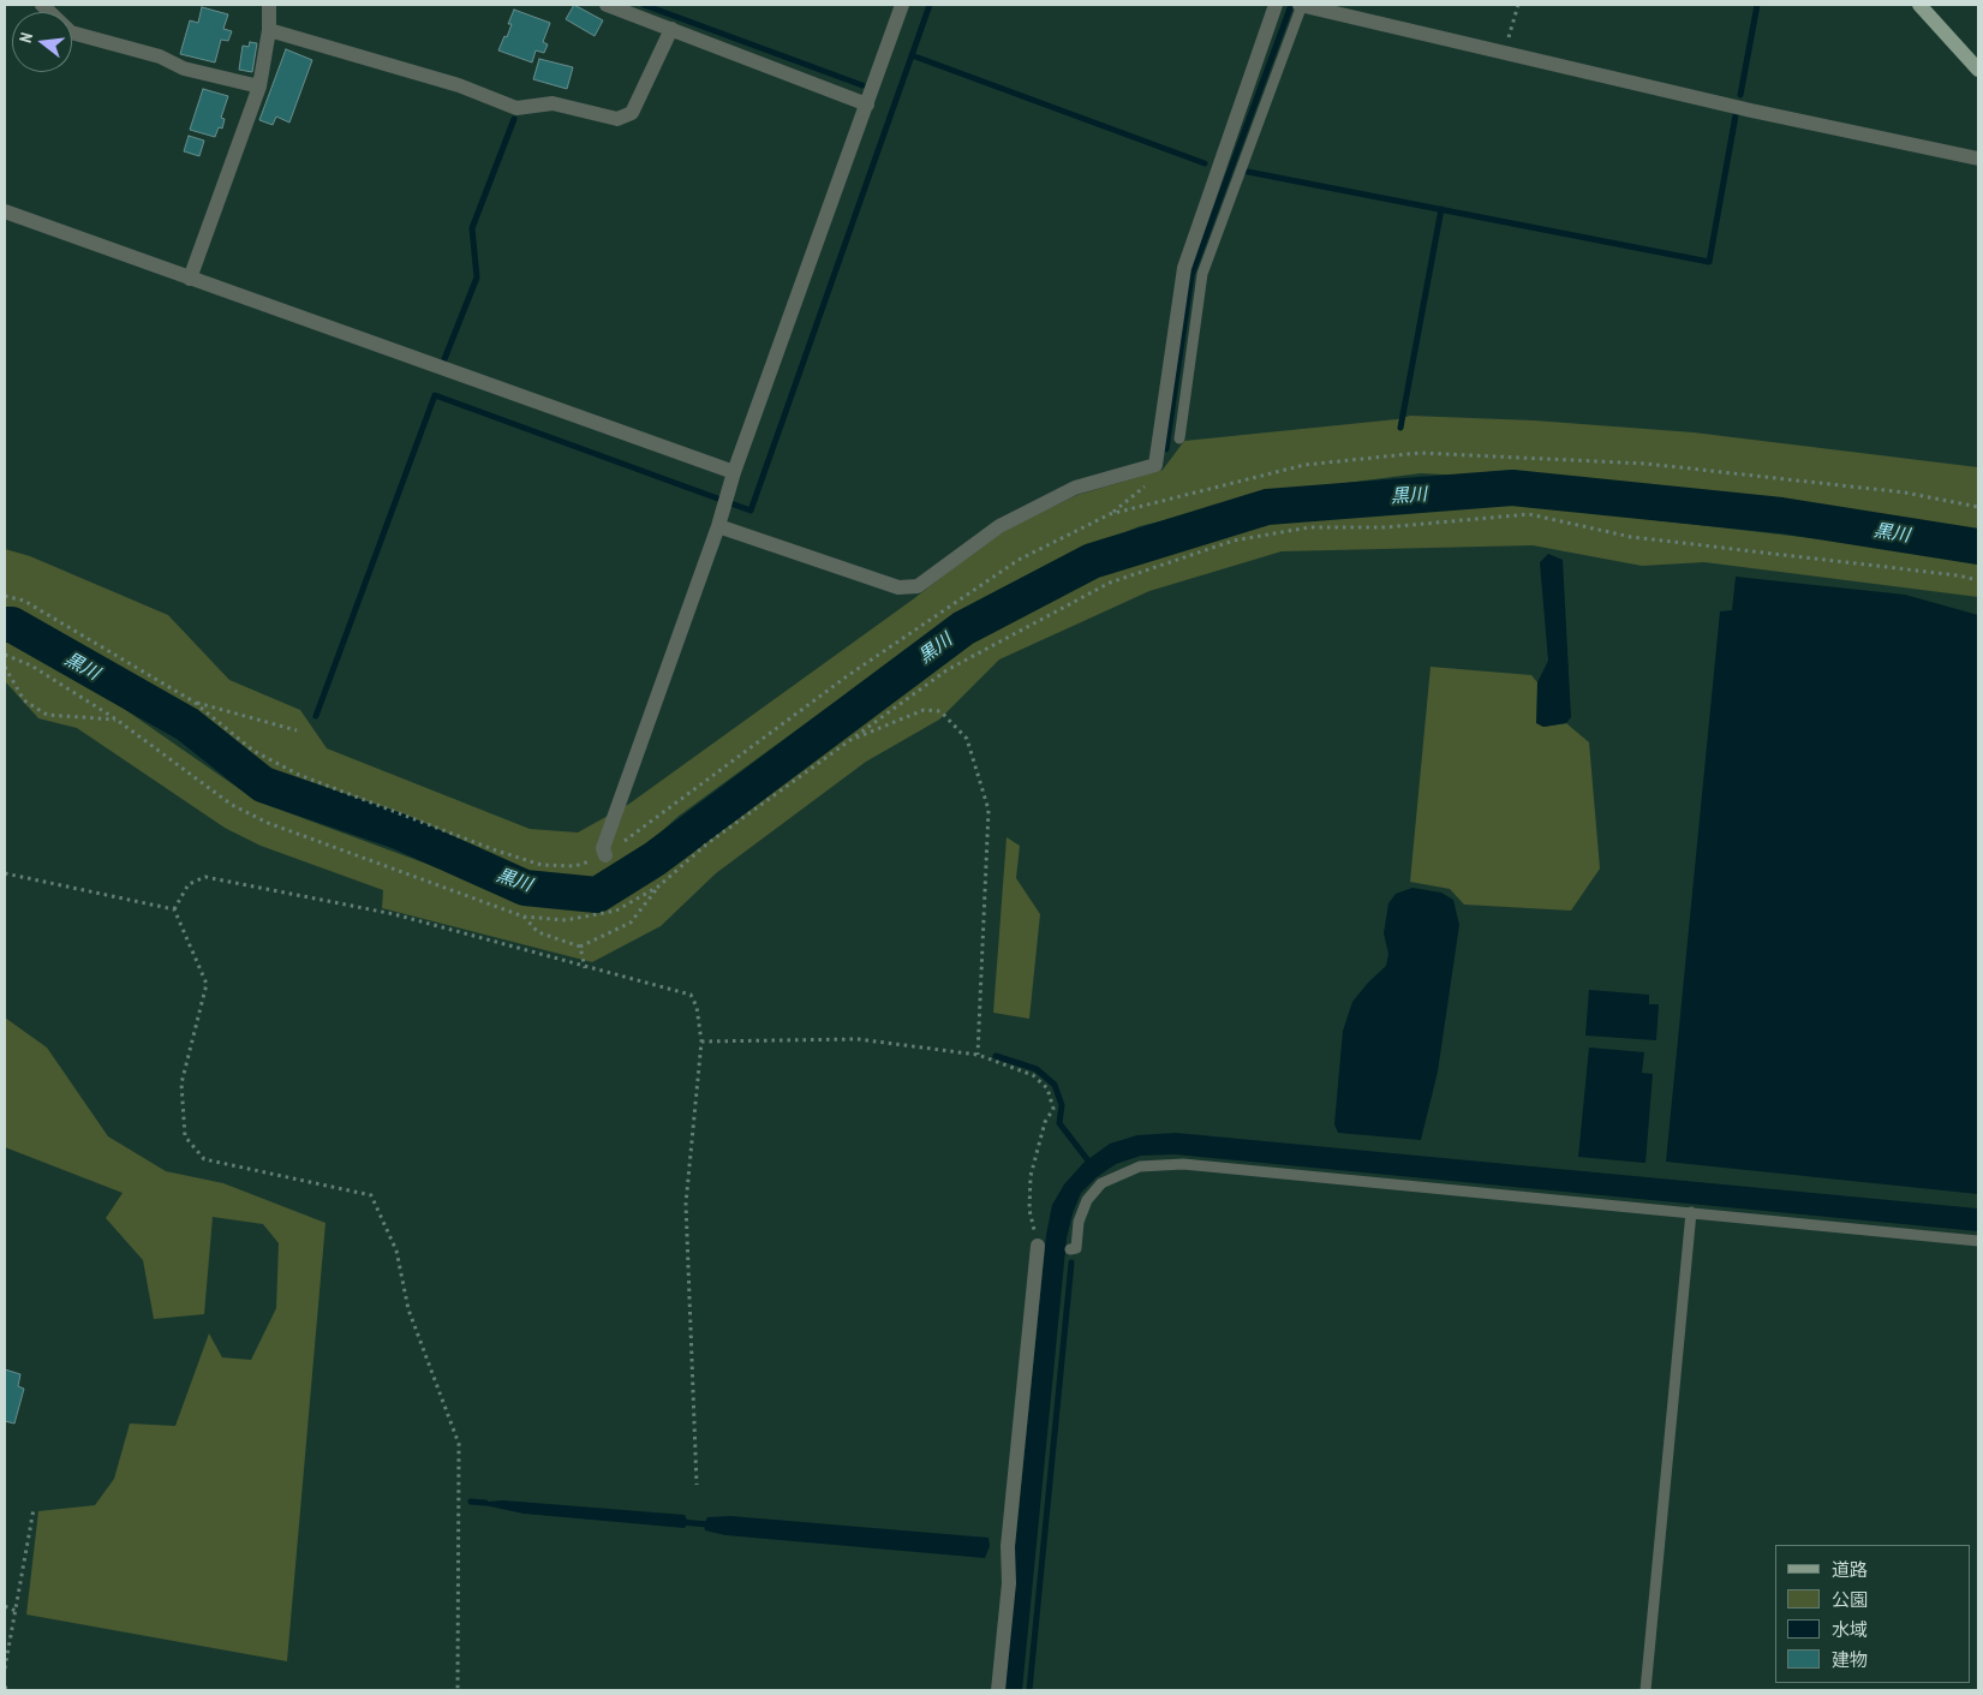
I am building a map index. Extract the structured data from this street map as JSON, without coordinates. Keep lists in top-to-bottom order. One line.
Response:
{"water":["黒川"],"legend":["道路","公園","水域","建物"],"north":"left"}
